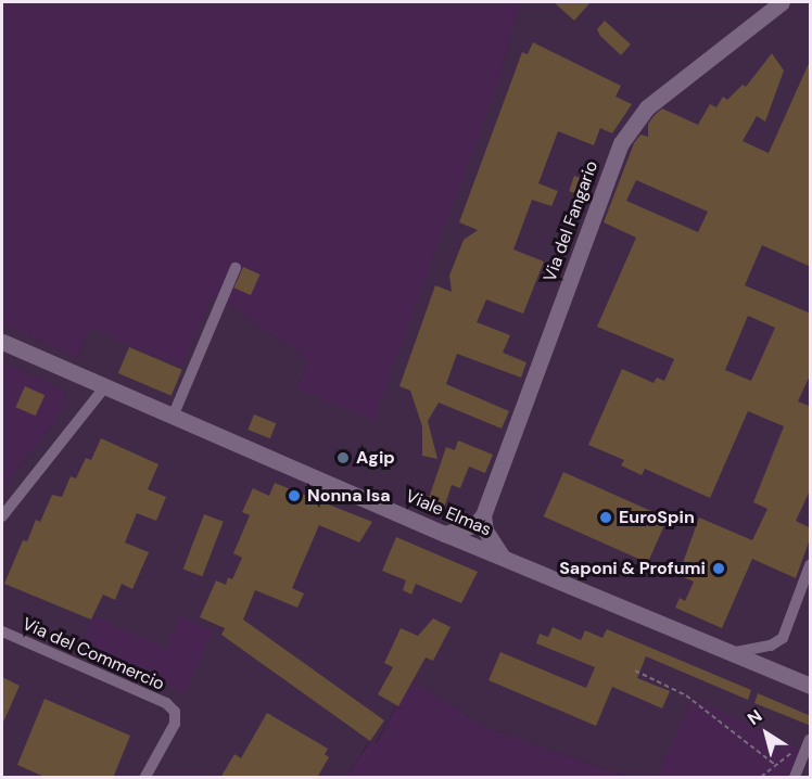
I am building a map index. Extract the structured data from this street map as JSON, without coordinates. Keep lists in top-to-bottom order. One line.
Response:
{"streets":{"main road":["Via del Fangario","Viale Elmas"],"street":["Via del Commercio"]},"places":["Agip","Nonna Isa","EuroSpin","Saponi & Profumi"],"north":"top left"}
